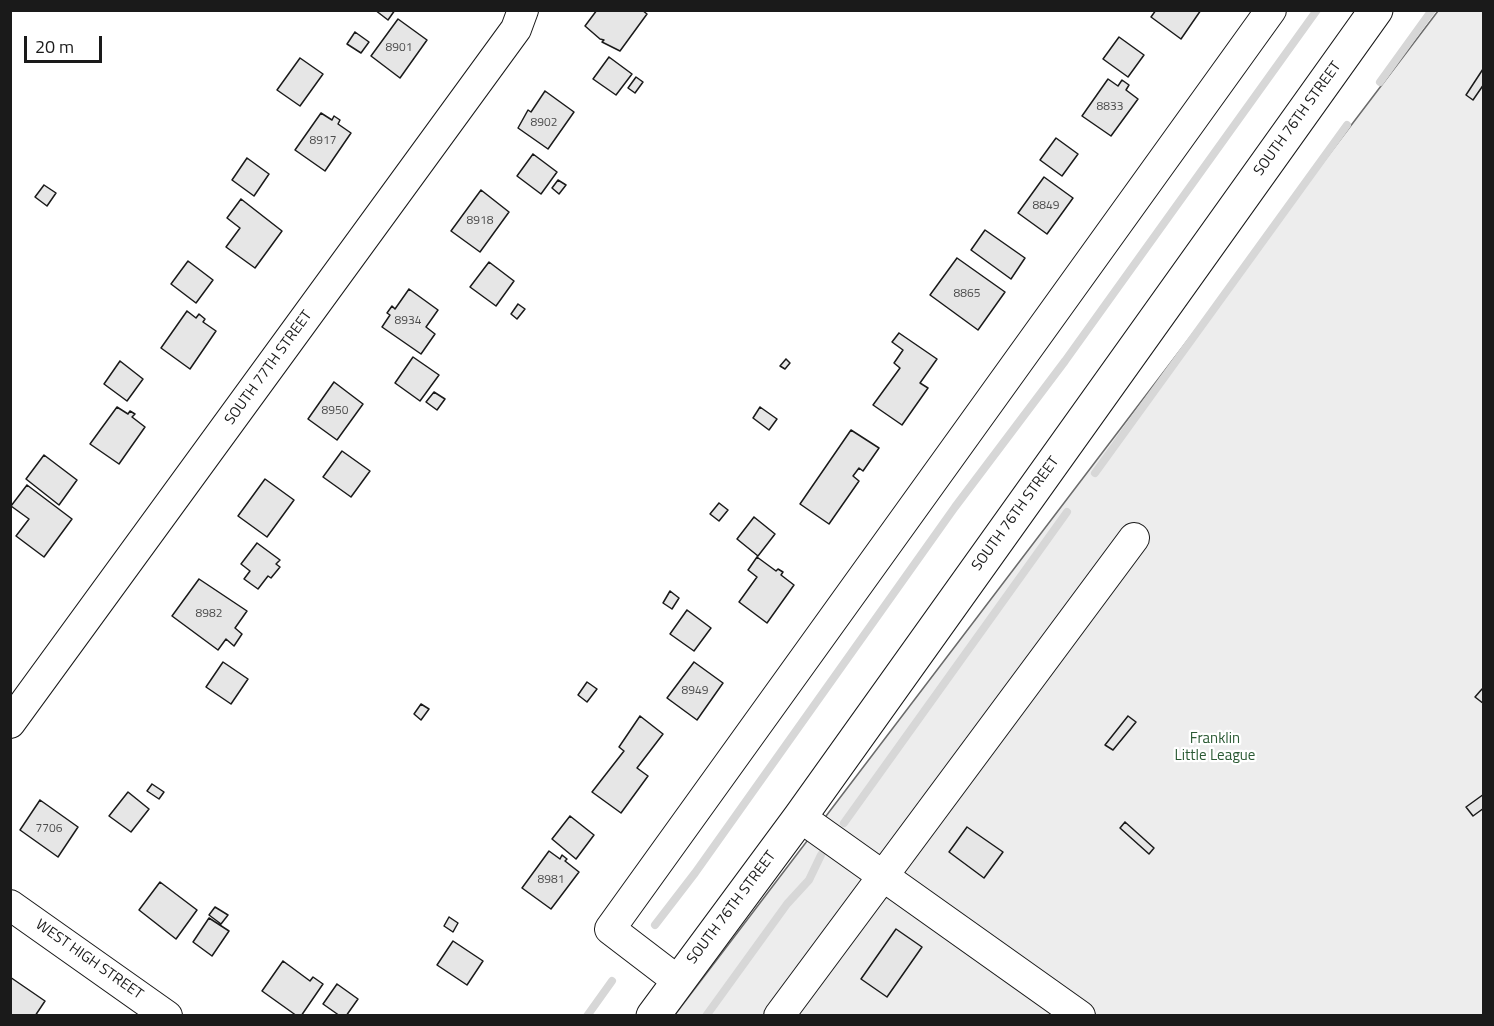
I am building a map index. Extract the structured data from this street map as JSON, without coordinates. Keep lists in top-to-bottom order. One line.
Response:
{"streets":{"main road":["SOUTH 76TH STREET"],"street":["SOUTH 77TH STREET","WEST HIGH STREET"]},"parks":["Franklin Little League"],"house_numbers":["8901","8833","8902","8917","8849","8918","8865","8934","8950","8982","8949","7706","8981"],"scale_bar":"20 m"}
